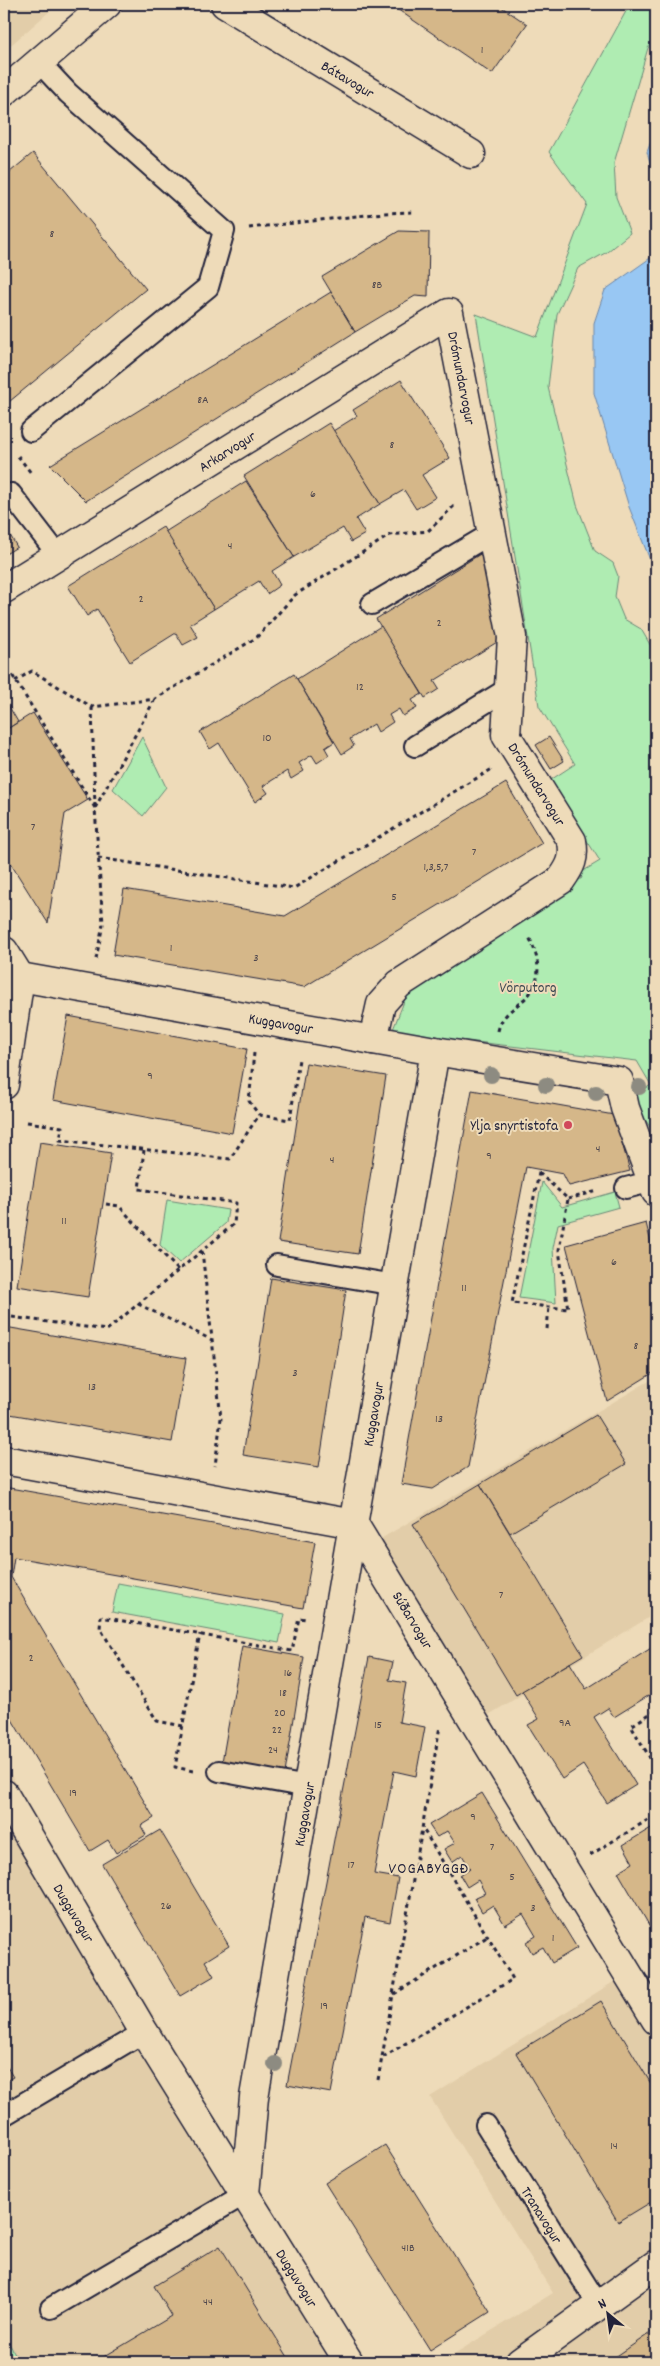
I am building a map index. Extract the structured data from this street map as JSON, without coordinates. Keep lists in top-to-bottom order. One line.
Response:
{"streets":{"street":["Bátavogur","Drómundarvogur","Arkarvogur","Kuggavogur","Súðarvogur","Dugguvogur"],"lane":["Tranavogur"]},"crossings":[["Drómundarvogur","Arkarvogur"],["Drómundarvogur","Kuggavogur"],["Kuggavogur","Súðarvogur"],["Kuggavogur","Dugguvogur"]],"districts":["VOGABYGGÐ"],"parks":["Vörputorg"],"places":["Ylja snyrtistofa"],"house_numbers":["1","8","8B","8A","8","6","4","2","2","12","10","7","7","1,3,5,7","5","1","3","9","4","9","4","11","6","11","8","3","13","13","7","2","16","18","20","9A","15","22","24","19","9","7","17","5","26","3","1","19","14","41B","44"],"north":"top left"}
